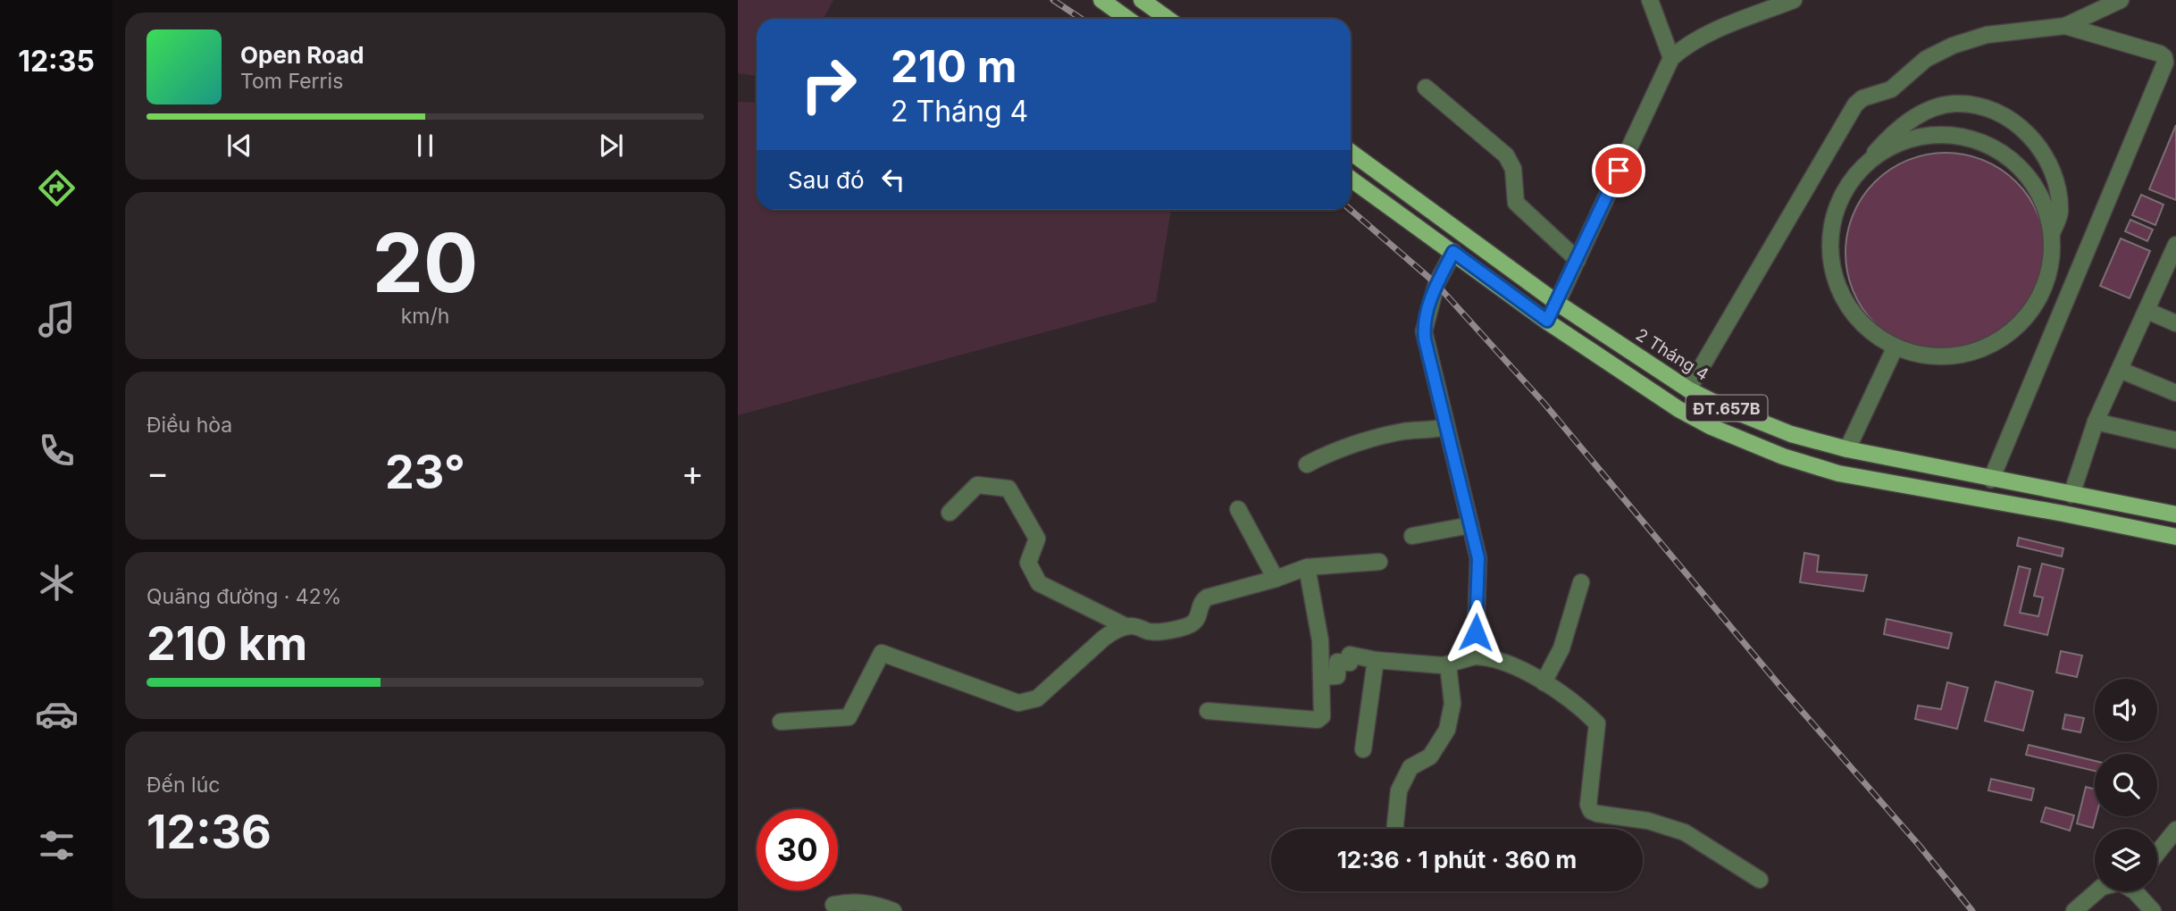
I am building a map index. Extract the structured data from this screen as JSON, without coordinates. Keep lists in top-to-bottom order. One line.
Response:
{"streets":{"main road":["2 Tháng 4","ĐT.657B"]},"page":{"tabs":"12:35","turn":["210 m","2 Tháng 4"],"song":["Open Road","Tom Ferris"],"then":"Sau đó","tile":[["20","km/h"],"Điều hòa",["Quãng đường · 42%","210 km"],["Đến lúc","12:36"]],"heat":["−","23°","+"],"limit":"30","trip":"12:36 · 1 phút · 360 m"}}
